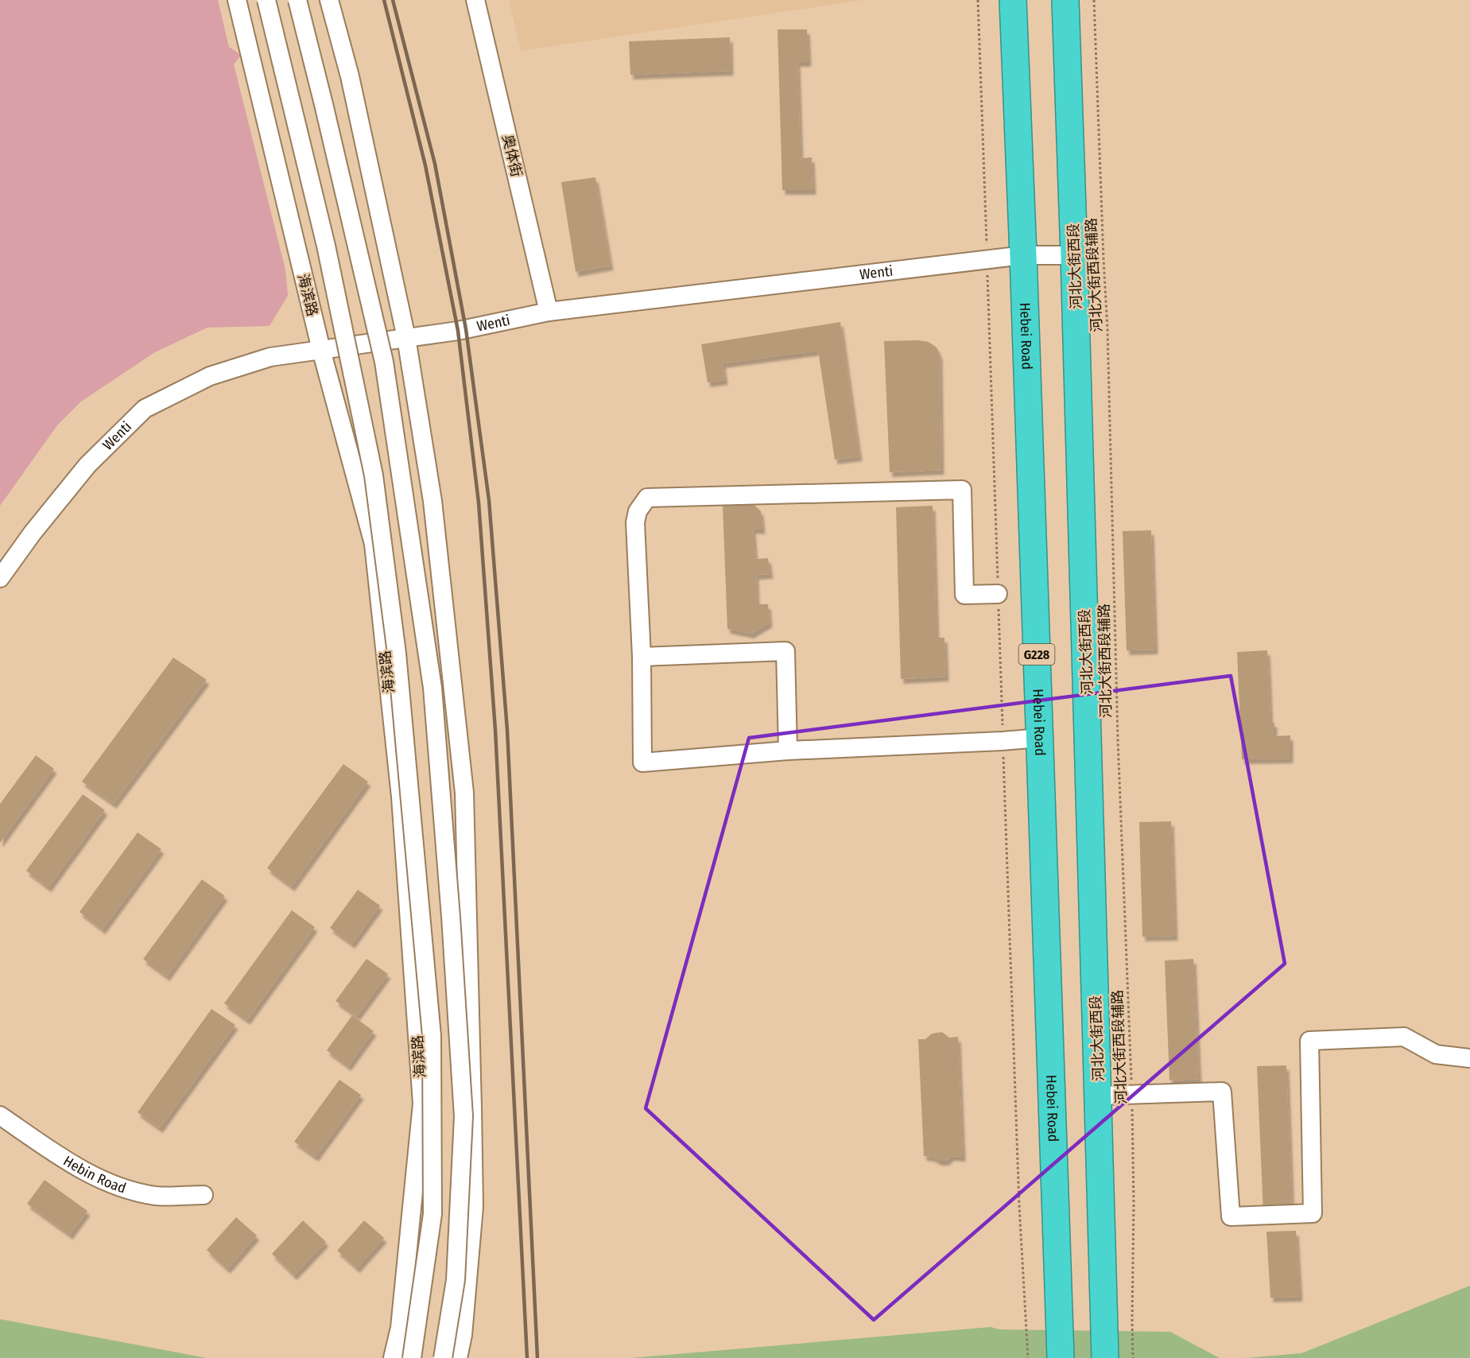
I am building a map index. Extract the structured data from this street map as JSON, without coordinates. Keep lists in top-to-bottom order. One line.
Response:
{"streets":{"highway":["河北大街西段","Hebei Road","G228"],"street":["奥体街","Wenti","海滨路","Hebin Road"],"path":["河北大街西段辅路"]},"crossings":[["奥体街","Wenti"],["河北大街西段","Wenti"],["Wenti","海滨路"],["Wenti","Hebei Road"]]}
